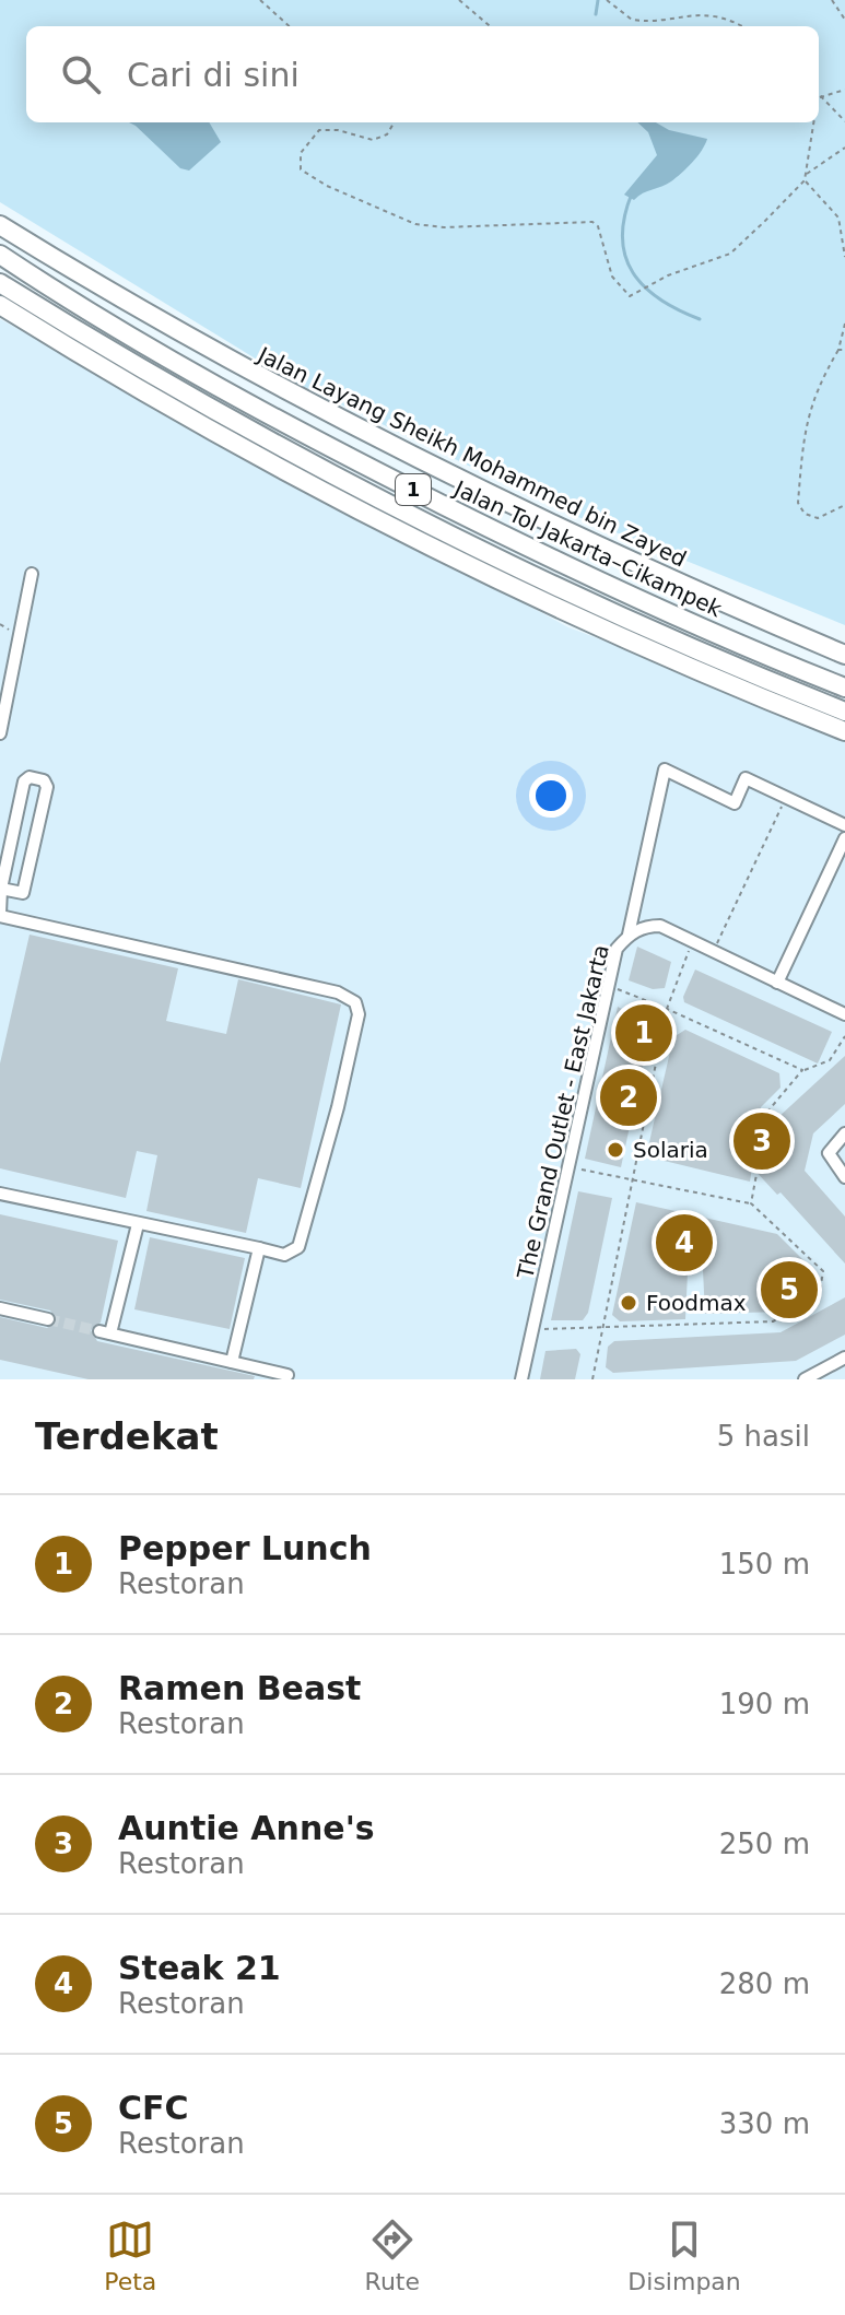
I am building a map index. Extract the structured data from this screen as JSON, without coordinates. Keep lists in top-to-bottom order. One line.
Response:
{"streets":{"highway":["Jalan Layang Sheikh Mohammed bin Zayed","1","Jalan Tol Jakarta–Cikampek"],"lane":["The Grand Outlet - East Jakarta"]},"places":["Solaria","Foodmax"],"page":{"search":"Cari di sini","pins":["1","2","3","4","5"],"heading":["Terdekat","5 hasil"],"list":[{"mark":"1","name":"Pepper Lunch","note":"Restoran","value":"150 m"},{"mark":"2","name":"Ramen Beast","note":"Restoran","value":"190 m"},{"mark":"3","name":"Auntie Anne's","note":"Restoran","value":"250 m"},{"mark":"4","name":"Steak 21","note":"Restoran","value":"280 m"},{"mark":"5","name":"CFC","note":"Restoran","value":"330 m"}],"nav":["Peta","Rute","Disimpan"]}}
